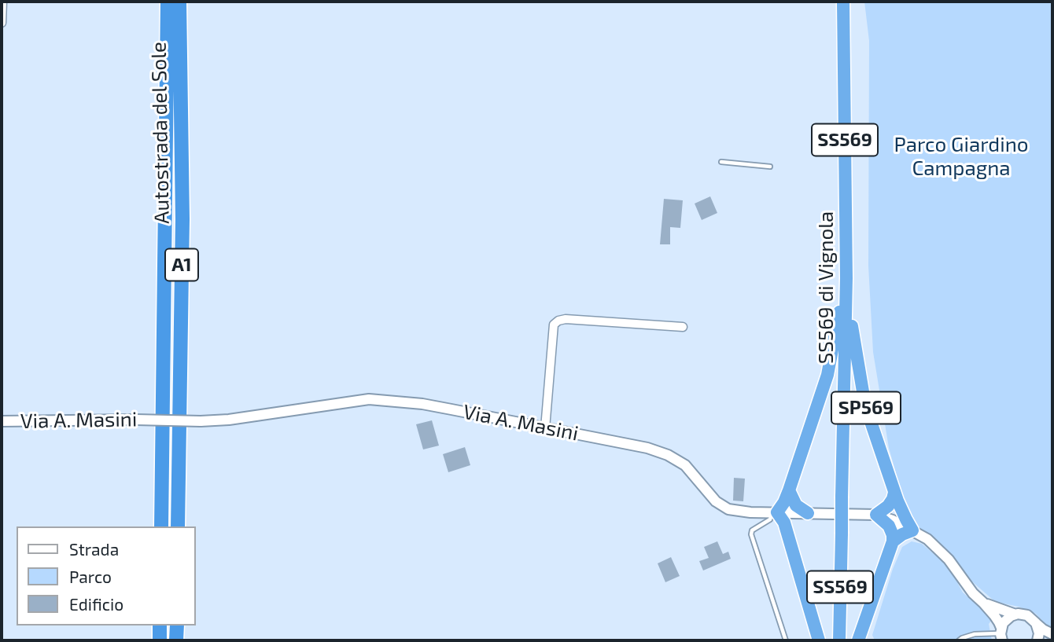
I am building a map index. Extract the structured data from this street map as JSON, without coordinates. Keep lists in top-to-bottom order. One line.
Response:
{"streets":{"highway":["Autostrada del Sole","SS569","A1","SS569 di Vignola","SP569"],"street":["Via A. Masini"]},"crossings":[["SS569 di Vignola","SP569"],["SP569","Via A. Masini"]],"parks":["Parco Giardino Campagna"],"legend":["Strada","Parco","Edificio"]}
